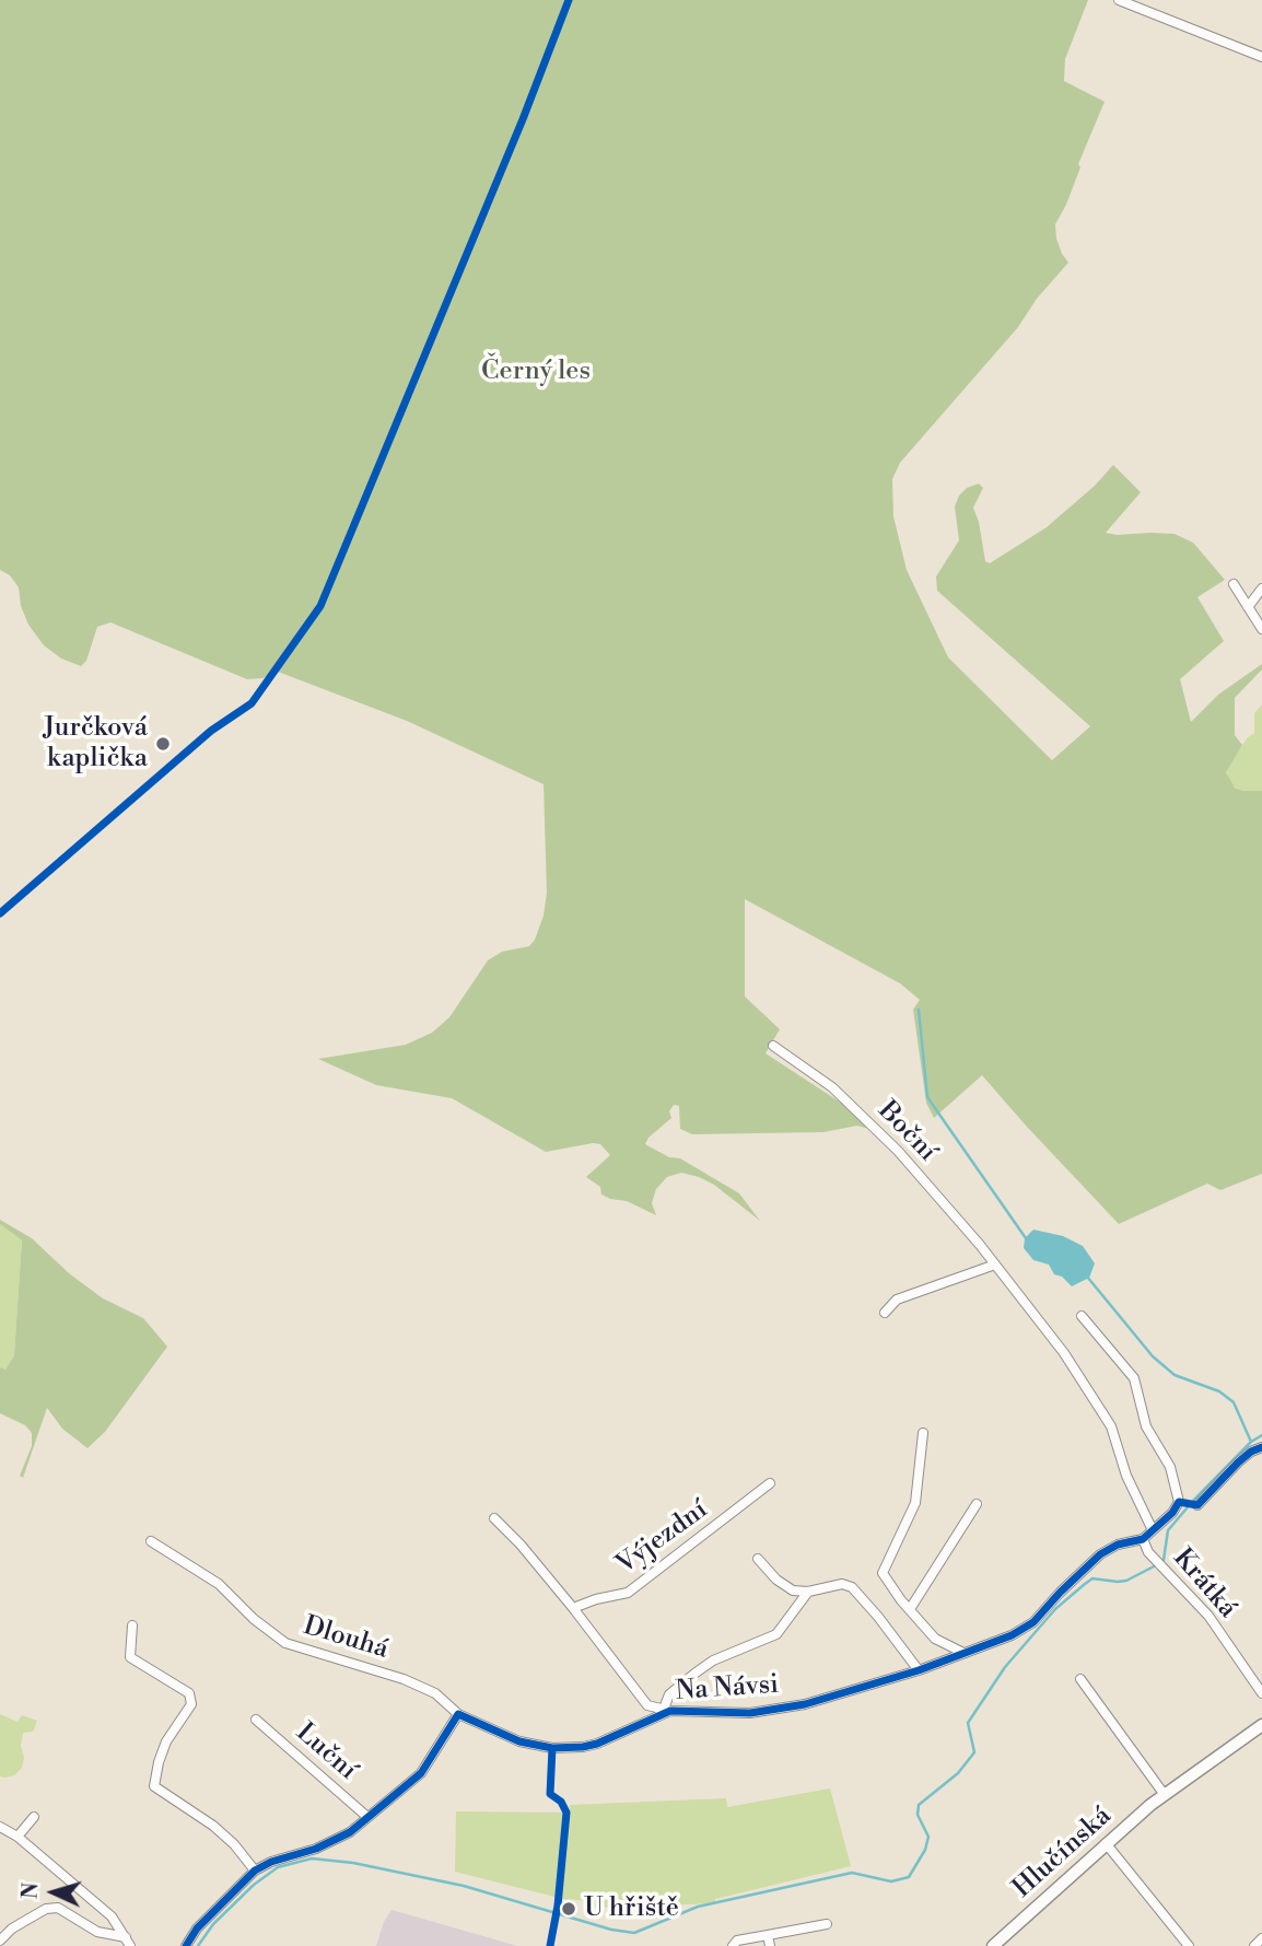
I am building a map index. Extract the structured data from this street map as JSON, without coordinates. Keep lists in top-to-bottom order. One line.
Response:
{"streets":{"street":["Boční","Výjezdní","Krátká","Dlouhá","Na Návsi","Luční","Hlučínská"]},"crossings":[["Boční","Na Návsi"],["Krátká","Na Návsi"],["Dlouhá","Na Návsi"]],"parks":["Černý les"],"places":["Jurčková kaplička","U hřiště"],"north":"left"}
